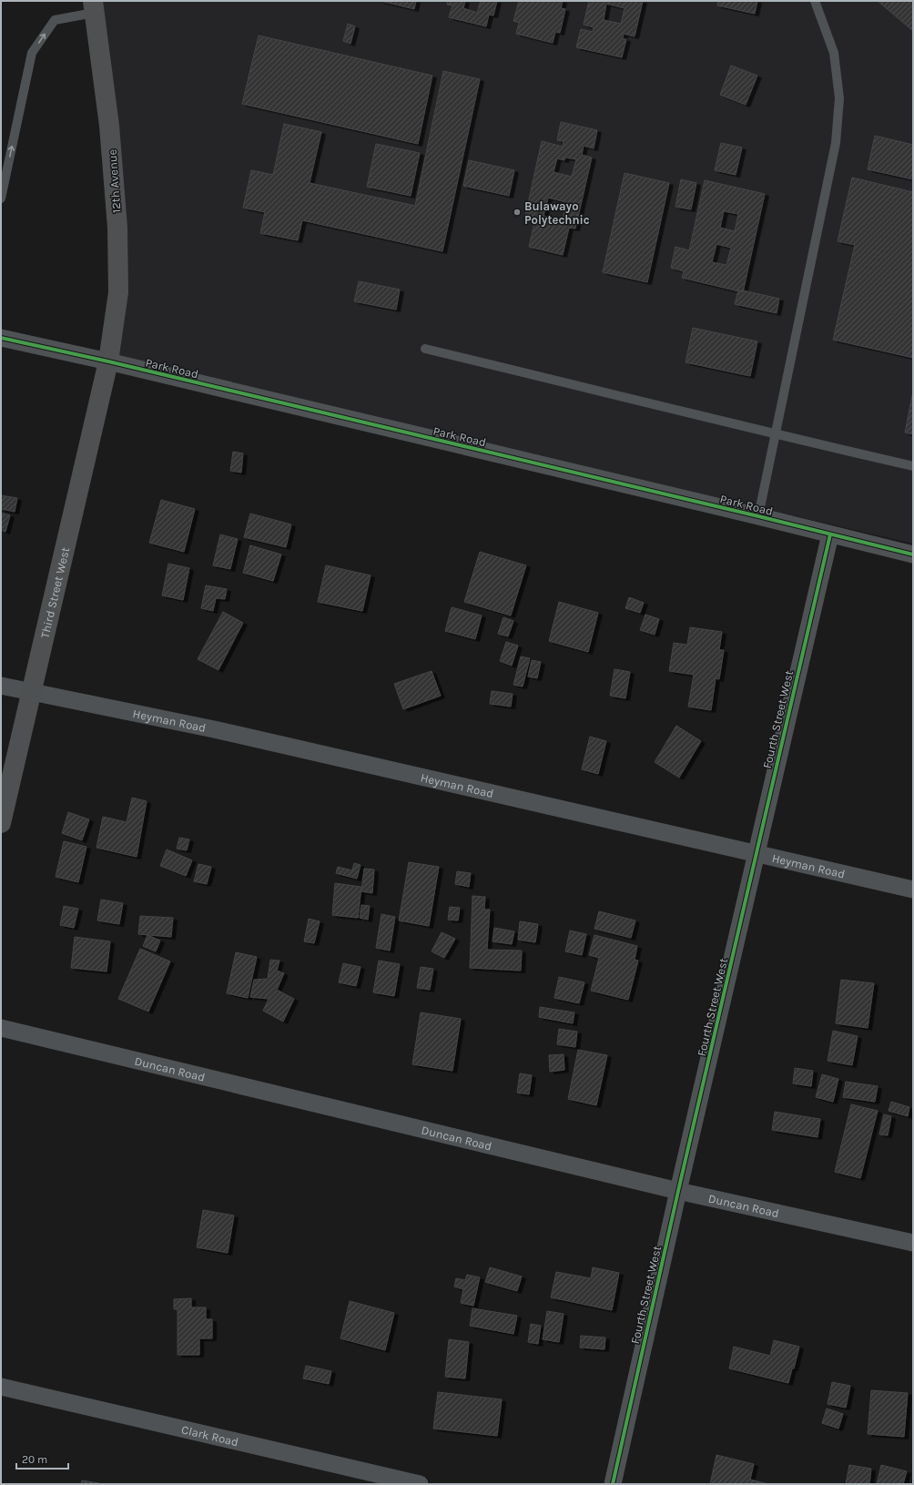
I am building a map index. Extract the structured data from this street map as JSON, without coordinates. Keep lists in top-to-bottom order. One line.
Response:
{"streets":{"main road":["12th Avenue","Third Street West"],"street":["Park Road","Fourth Street West","Heyman Road","Duncan Road","Clark Road"]},"crossings":[["12th Avenue","Park Road"],["12th Avenue","Third Street West"],["Park Road","Third Street West"],["Park Road","Fourth Street West"],["Third Street West","Heyman Road"],["Fourth Street West","Heyman Road"],["Fourth Street West","Duncan Road"]],"places":["Bulawayo Polytechnic"],"scale_bar":"20 m"}
